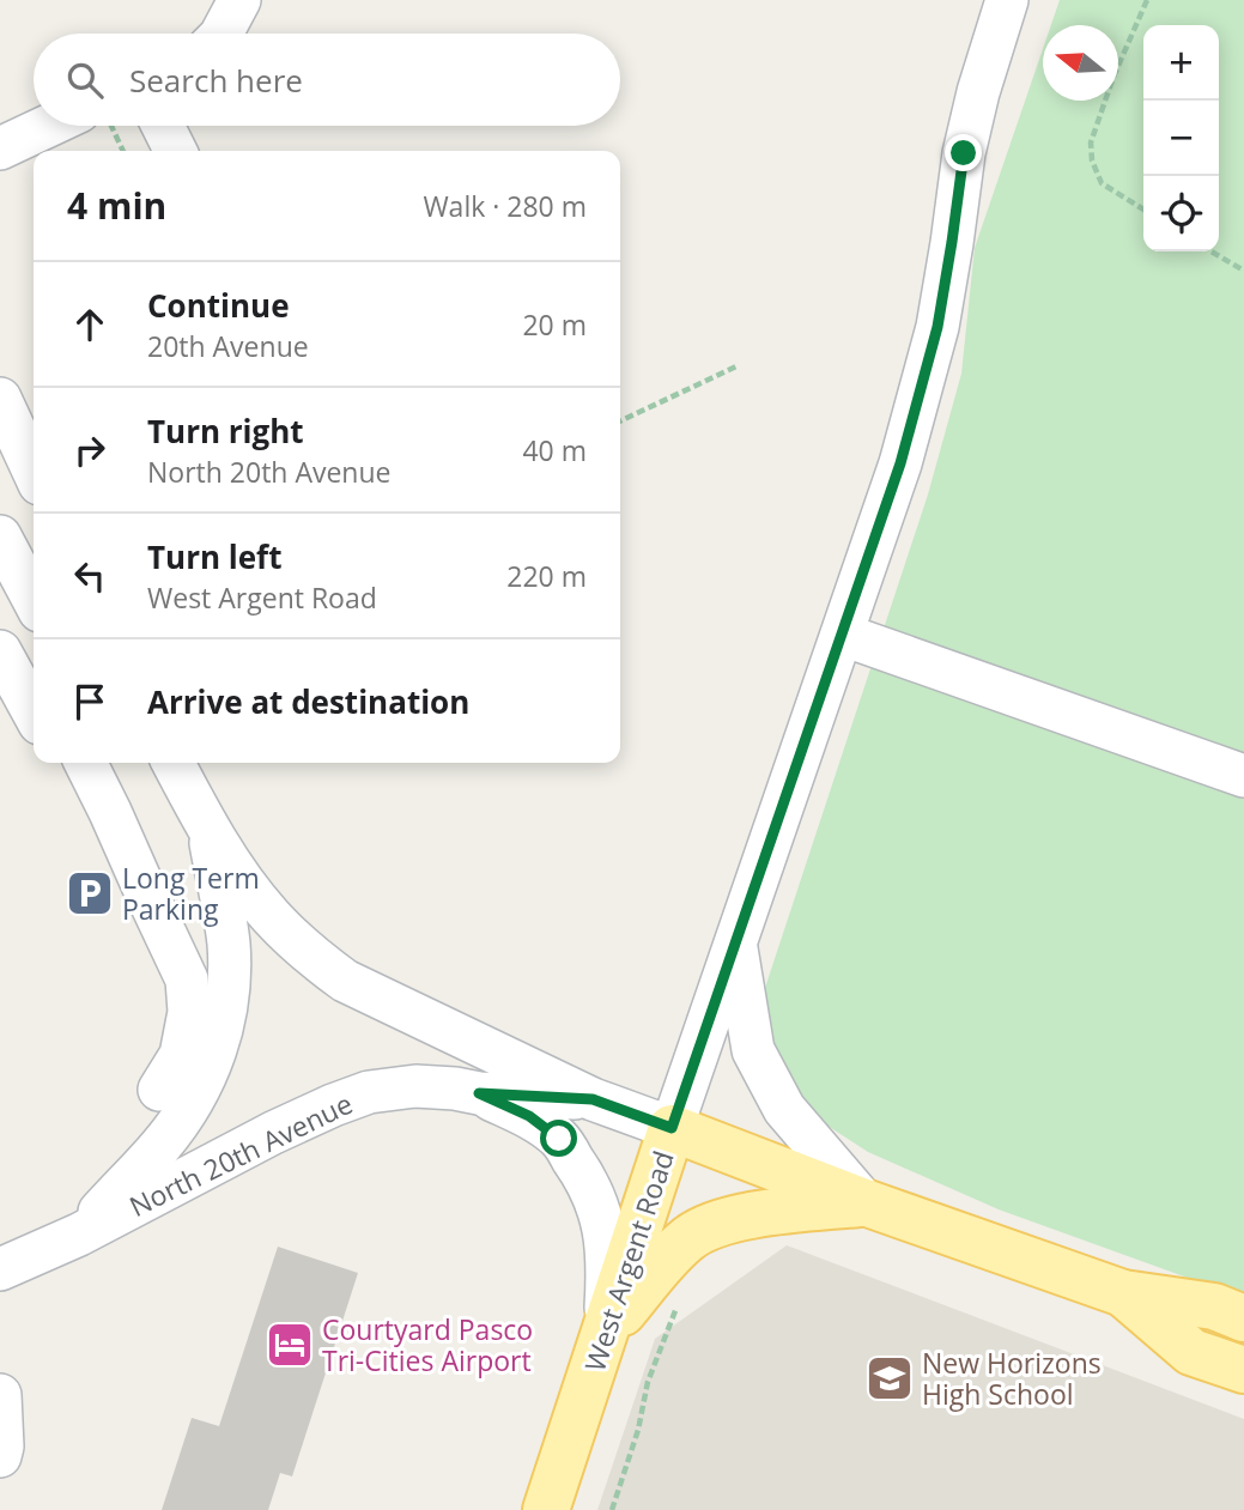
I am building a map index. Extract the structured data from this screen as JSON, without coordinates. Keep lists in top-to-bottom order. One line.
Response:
{"streets":{"main road":["West Argent Road"],"street":["North 20th Avenue"]},"crossings":[["North 20th Avenue","West Argent Road"]],"places":{"parking":["Long Term Parking"],"hotel":["Courtyard Pasco Tri-Cities Airport"],"school or university":["New Horizons High School"]},"north":"left","page":{"map_buttons":["+","−"],"search":"Search here","heading":["4 min","Walk · 280 m"],"list":[["Continue","20th Avenue","20 m"],["Turn right","North 20th Avenue","40 m"],["Turn left","West Argent Road","220 m"],"Arrive at destination"]}}
